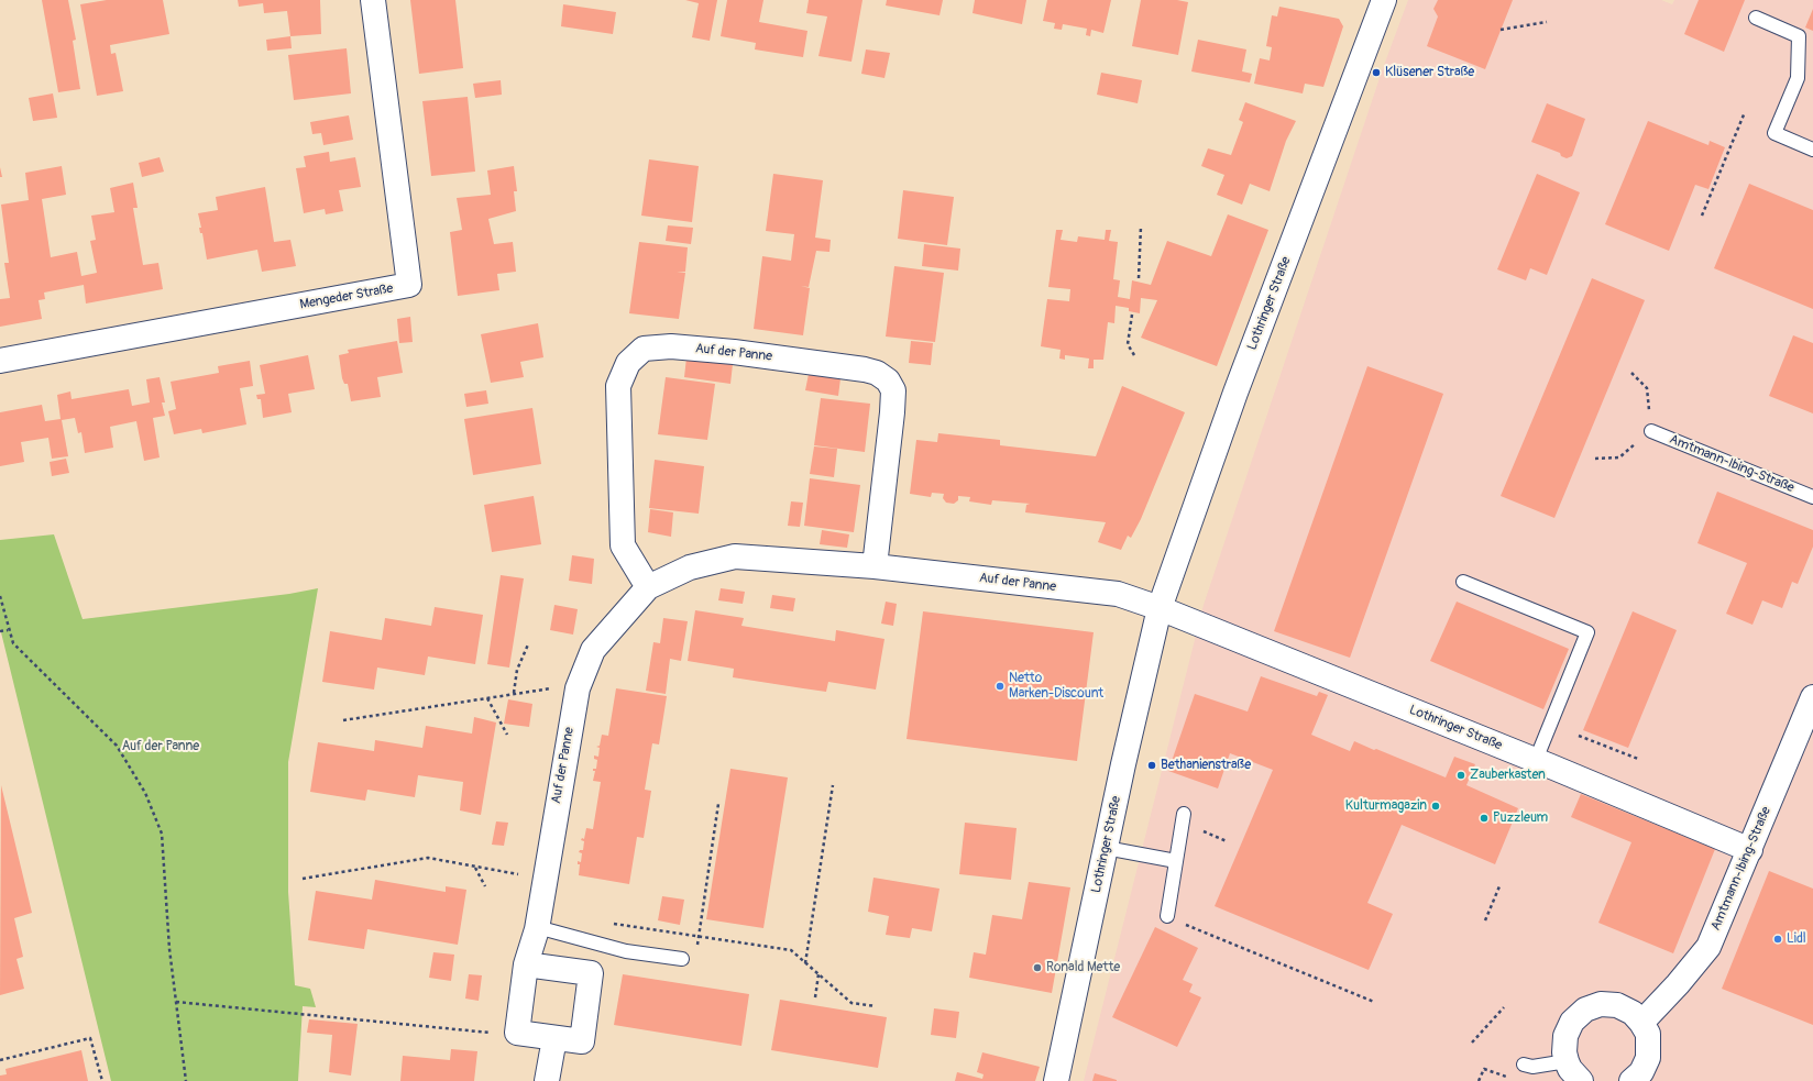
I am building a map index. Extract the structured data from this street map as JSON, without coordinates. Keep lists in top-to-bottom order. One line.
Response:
{"streets":{"street":["Mengeder Straße","Lothringer Straße","Auf der Panne","Amtmann-Ibing-Straße"]},"crossings":[["Lothringer Straße","Auf der Panne"],["Lothringer Straße","Amtmann-Ibing-Straße"]],"parks":["Auf der Panne"],"places":["Klüsener Straße","Netto Marken-Discount","Bethanienstraße","Zauberkasten","Kulturmagazin","Puzzleum","Lidl","Ronald Mette"]}
